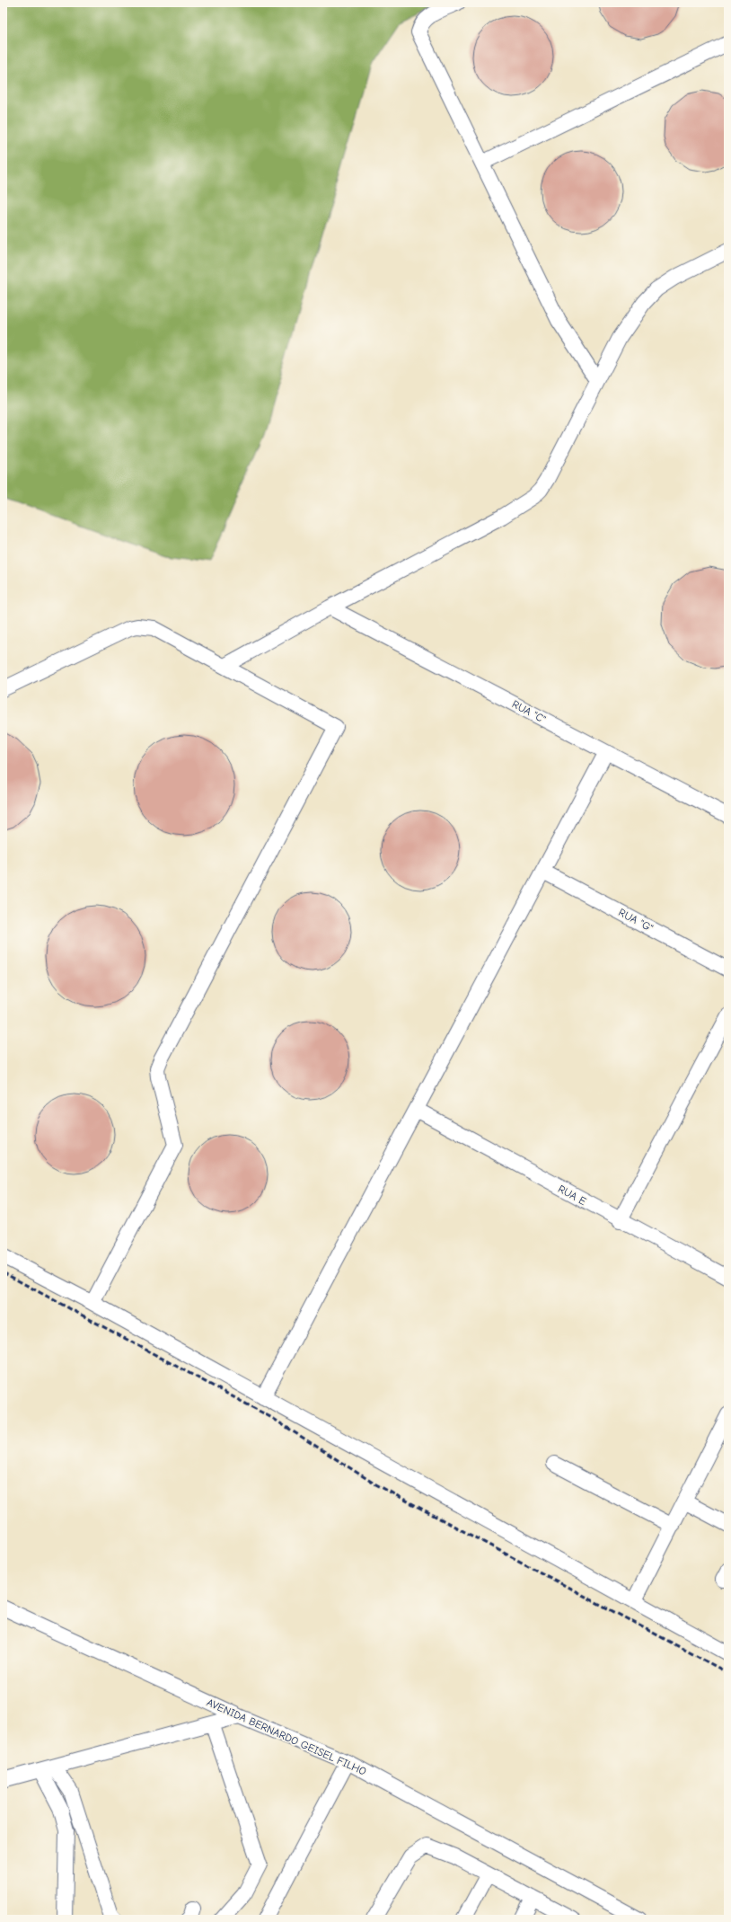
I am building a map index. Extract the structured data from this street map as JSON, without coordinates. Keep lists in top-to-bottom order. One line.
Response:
{"streets":{"street":["RUA \"C\"","RUA \"G\"","RUA E","AVENIDA BERNARDO GEISEL FILHO"]}}
